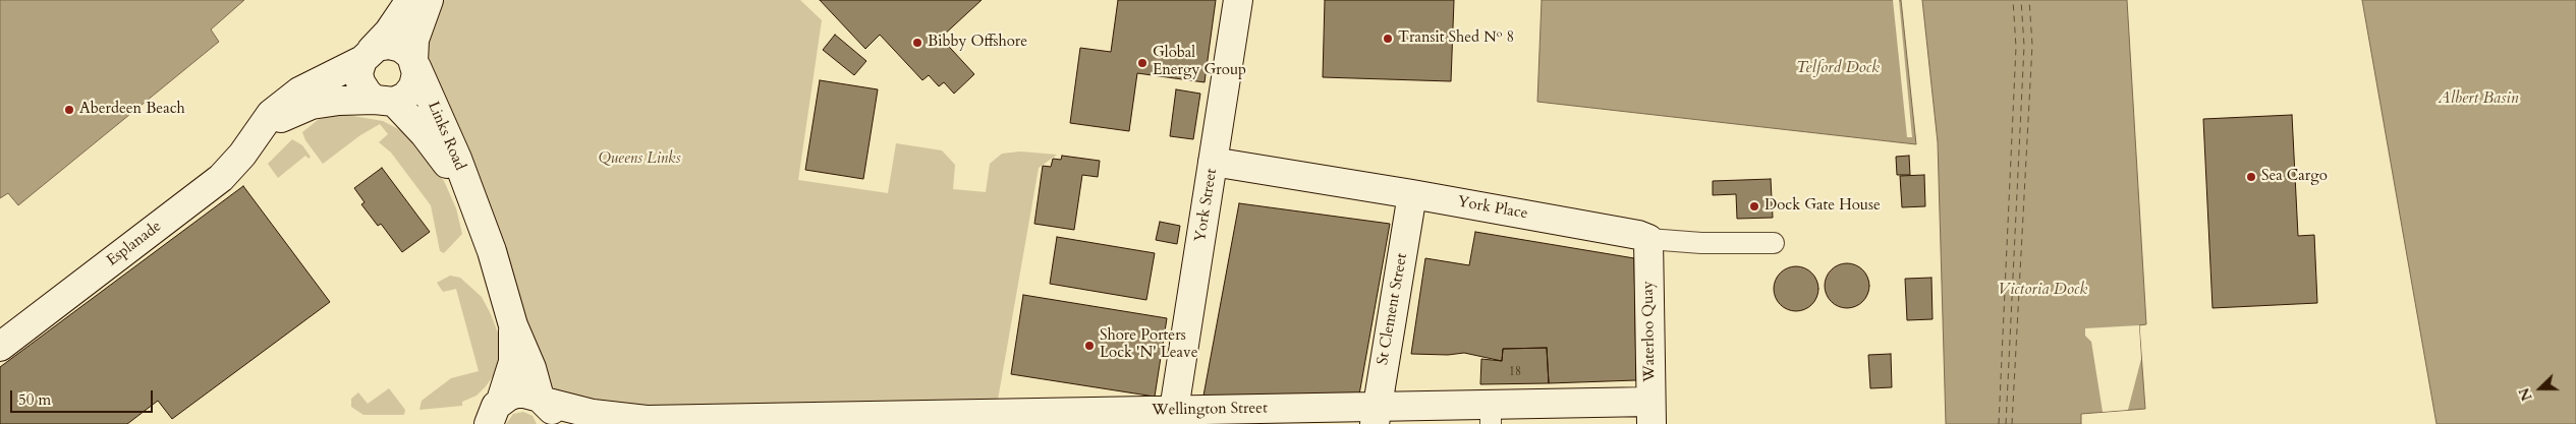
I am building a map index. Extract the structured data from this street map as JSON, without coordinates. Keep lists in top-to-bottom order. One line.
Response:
{"streets":{"street":["Links Road","York Street","York Place","Esplanade","St Clement Street","Waterloo Quay","Wellington Street"]},"crossings":[["Links Road","Esplanade"],["Links Road","Wellington Street"],["York Street","York Place"],["York Street","Wellington Street"],["York Place","St Clement Street"],["York Place","Waterloo Quay"],["St Clement Street","Wellington Street"],["Waterloo Quay","Wellington Street"]],"water":["Telford Dock","Albert Basin","Victoria Dock"],"parks":["Queens Links"],"places":["Transit Shed № 8","Bibby Offshore","Global Energy Group","Aberdeen Beach","Sea Cargo","Dock Gate House","Shore Porters Lock 'N' Leave"],"house_numbers":["18"],"scale_bar":"50 m","north":"left"}
